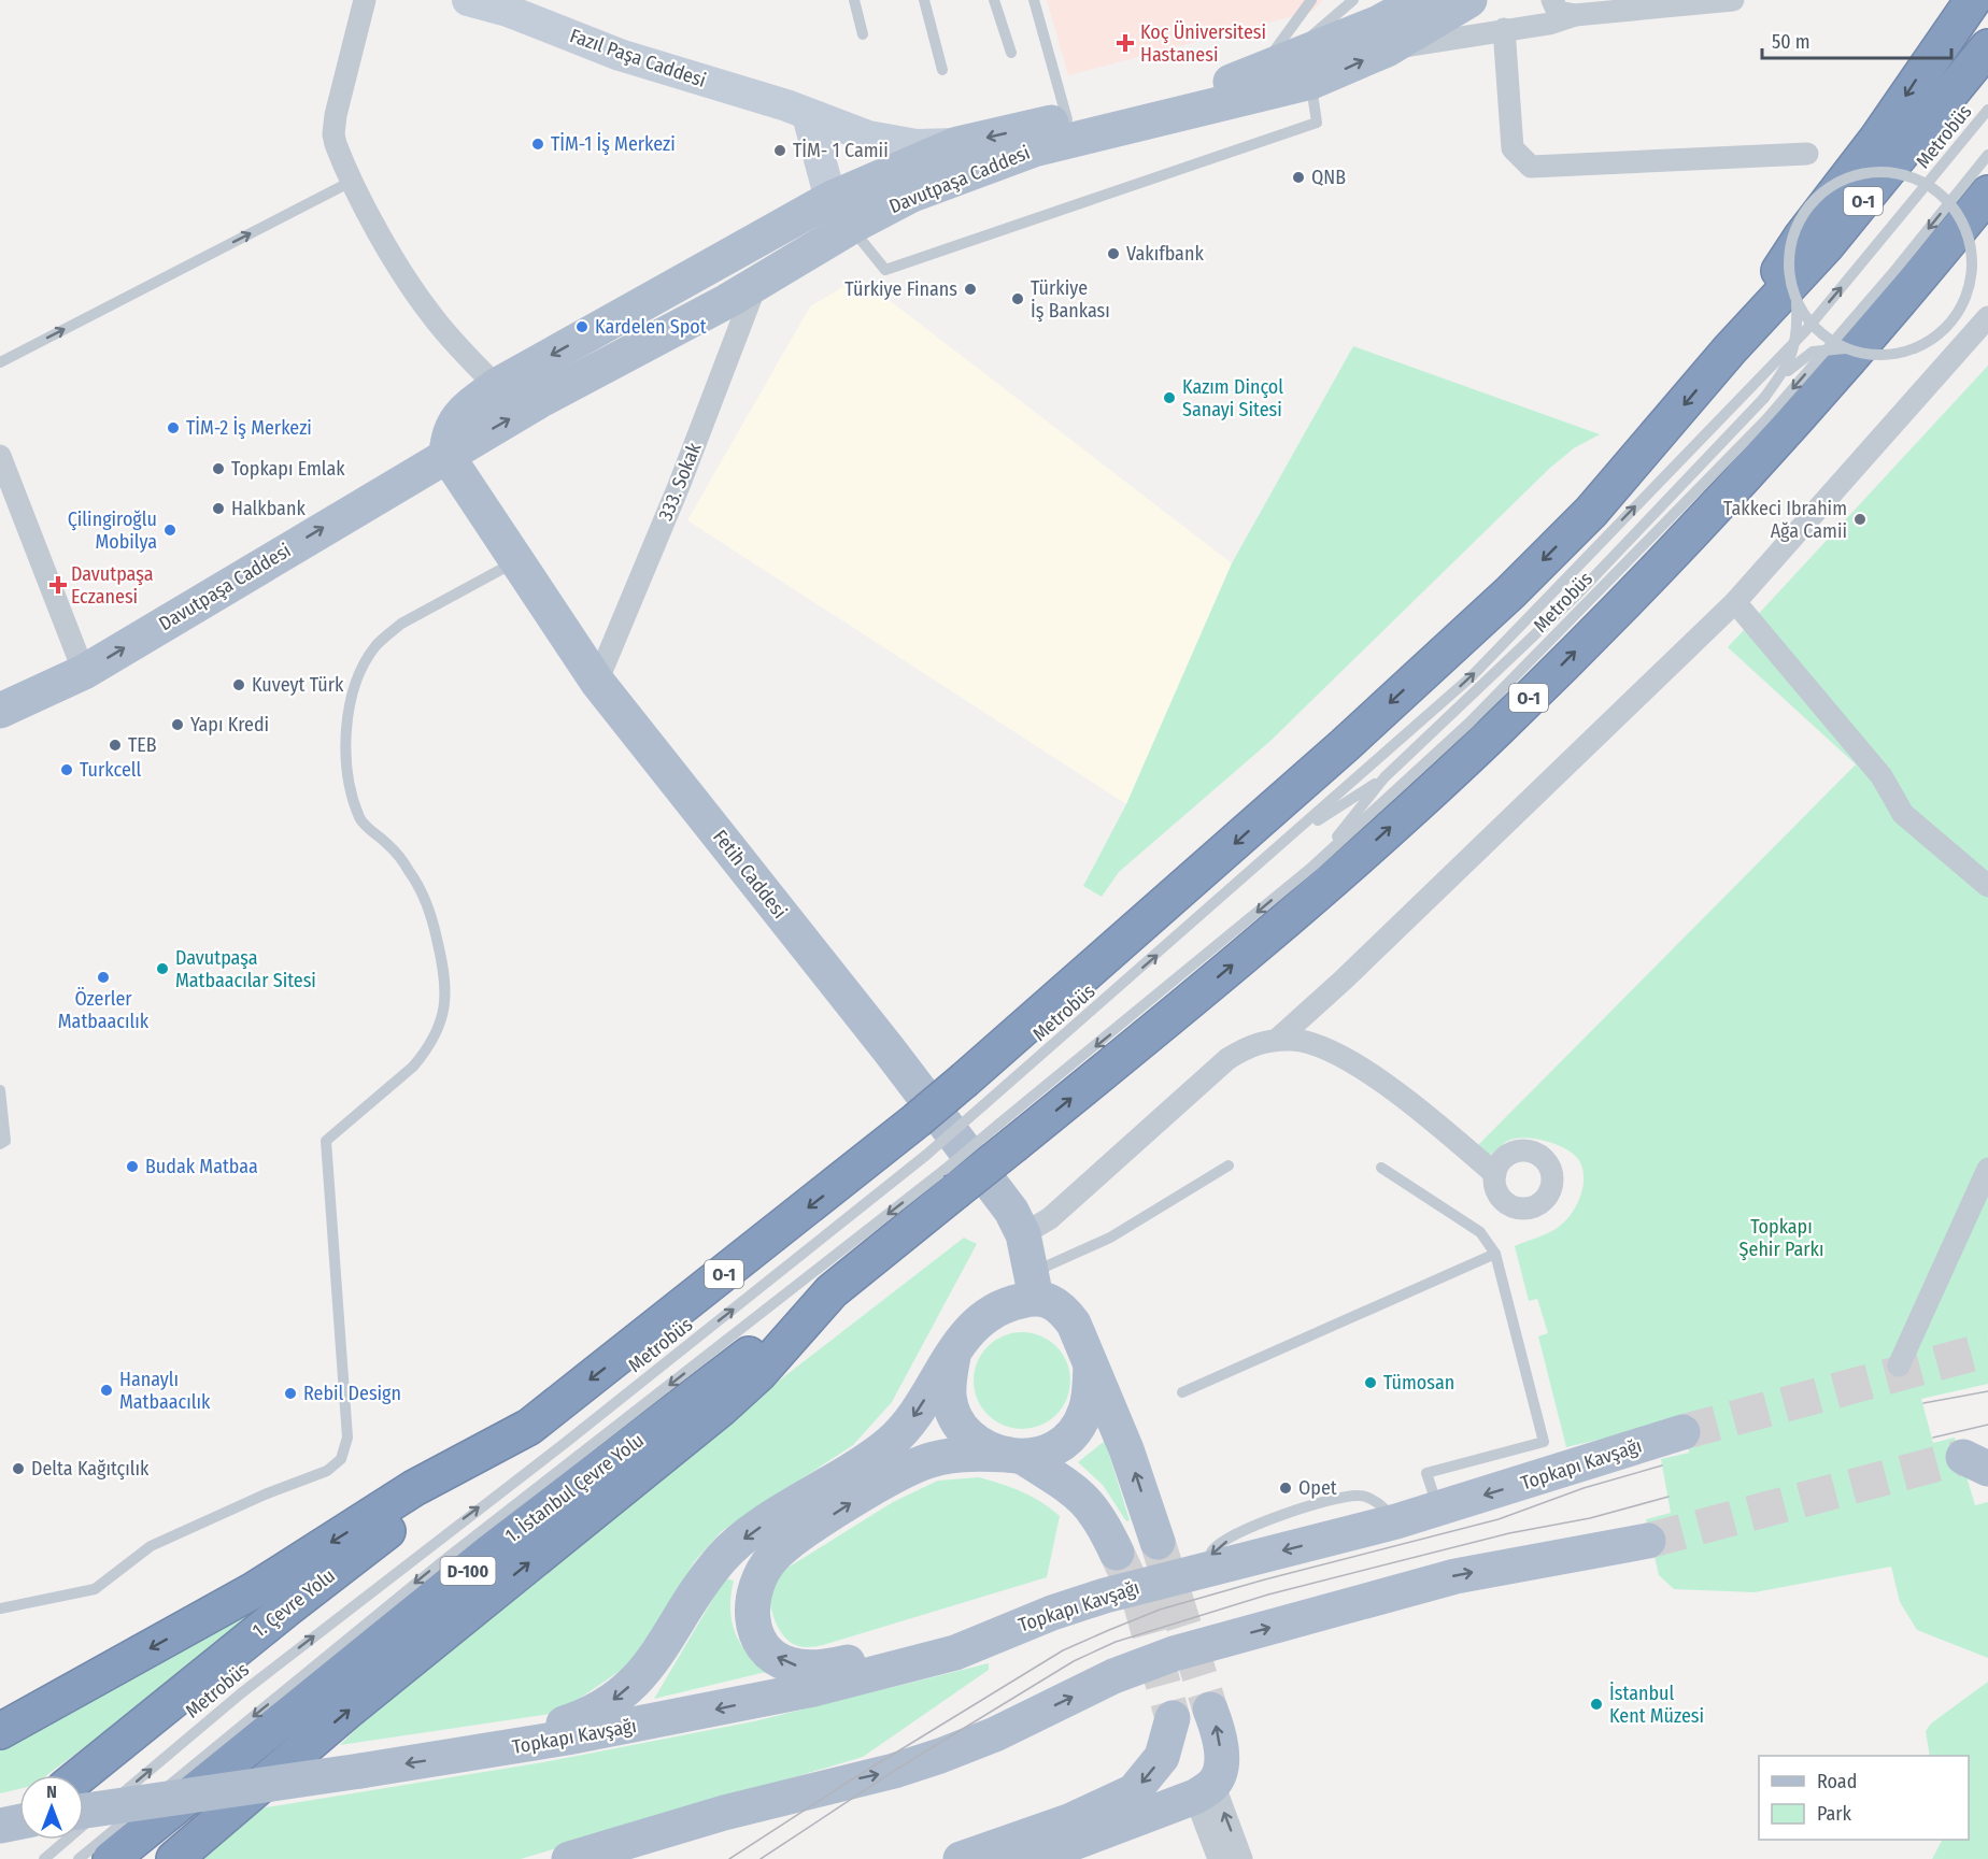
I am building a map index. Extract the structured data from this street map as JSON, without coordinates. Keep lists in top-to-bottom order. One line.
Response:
{"streets":{"highway":["O-1","1. İstanbul Çevre Yolu","D-100","1. Çevre Yolu"],"main road":["Davutpaşa Caddesi","Fetih Caddesi","Topkapı Kavşağı"],"street":["Fazıl Paşa Caddesi","333. Sokak"],"lane":["Metrobüs"]},"crossings":[["Fazıl Paşa Caddesi","Davutpaşa Caddesi"],["Metrobüs","O-1"],["Davutpaşa Caddesi","333. Sokak"],["Davutpaşa Caddesi","Fetih Caddesi"],["O-1","1. İstanbul Çevre Yolu"],["O-1","1. Çevre Yolu"],["333. Sokak","Fetih Caddesi"]],"parks":["Topkapı Şehir Parkı"],"places":{"health":["Koç Üniversitesi Hastanesi","Davutpaşa Eczanesi"],"other":["TİM-1 İş Merkezi","TİM- 1 Camii","QNB","Vakıfbank","Türkiye Finans","Türkiye İş Bankası","Kardelen Spot","Kazım Dinçol Sanayi Sitesi","TİM-2 İş Merkezi","Topkapı Emlak","Halkbank","Takkeci Ibrahim Ağa Camii","Çilingiroğlu Mobilya","Kuveyt Türk","Yapı Kredi","TEB","Turkcell","Davutpaşa Matbaacılar Sitesi","Özerler Matbaacılık","Budak Matbaa","Tümosan","Hanaylı Matbaacılık","Rebil Design","Delta Kağıtçılık","Opet","İstanbul Kent Müzesi"]},"legend":["Road","Park"],"scale_bar":"50 m","north":"top"}
